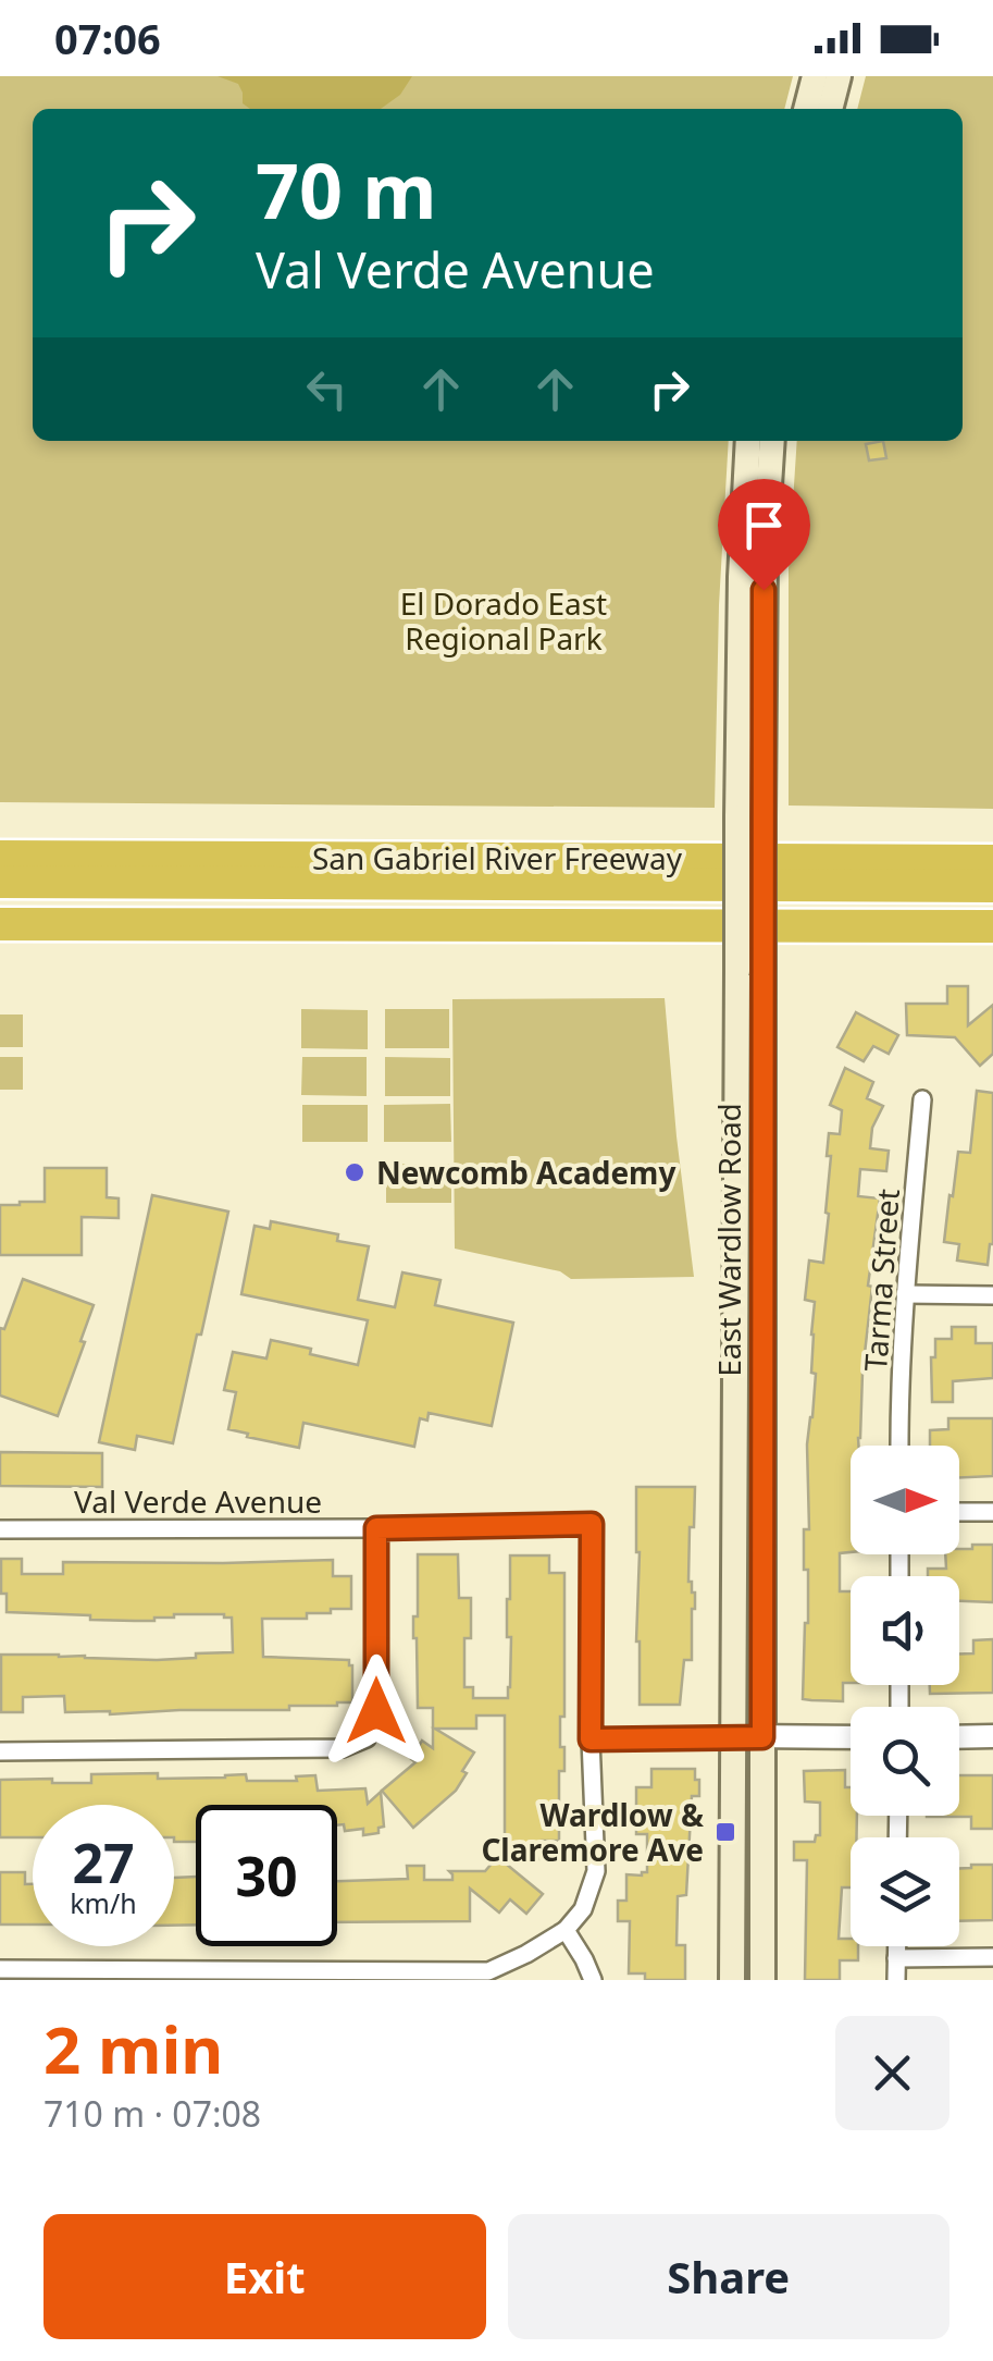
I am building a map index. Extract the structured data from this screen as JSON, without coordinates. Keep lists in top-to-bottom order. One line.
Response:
{"streets":{"highway":["San Gabriel River Freeway"],"main road":["East Wardlow Road"],"street":["Tarma Street","Val Verde Avenue"]},"parks":["El Dorado East Regional Park"],"places":{"other":["Newcomb Academy"],"transit":["Wardlow & Claremore Ave"]},"north":"right","page":{"status":"07:06","turn":["70 m","Val Verde Avenue"],"speed":"27 km/h","limit":"30","heading":["2 min","710 m · 07:08"],"buttons":["Exit","Share"]}}
